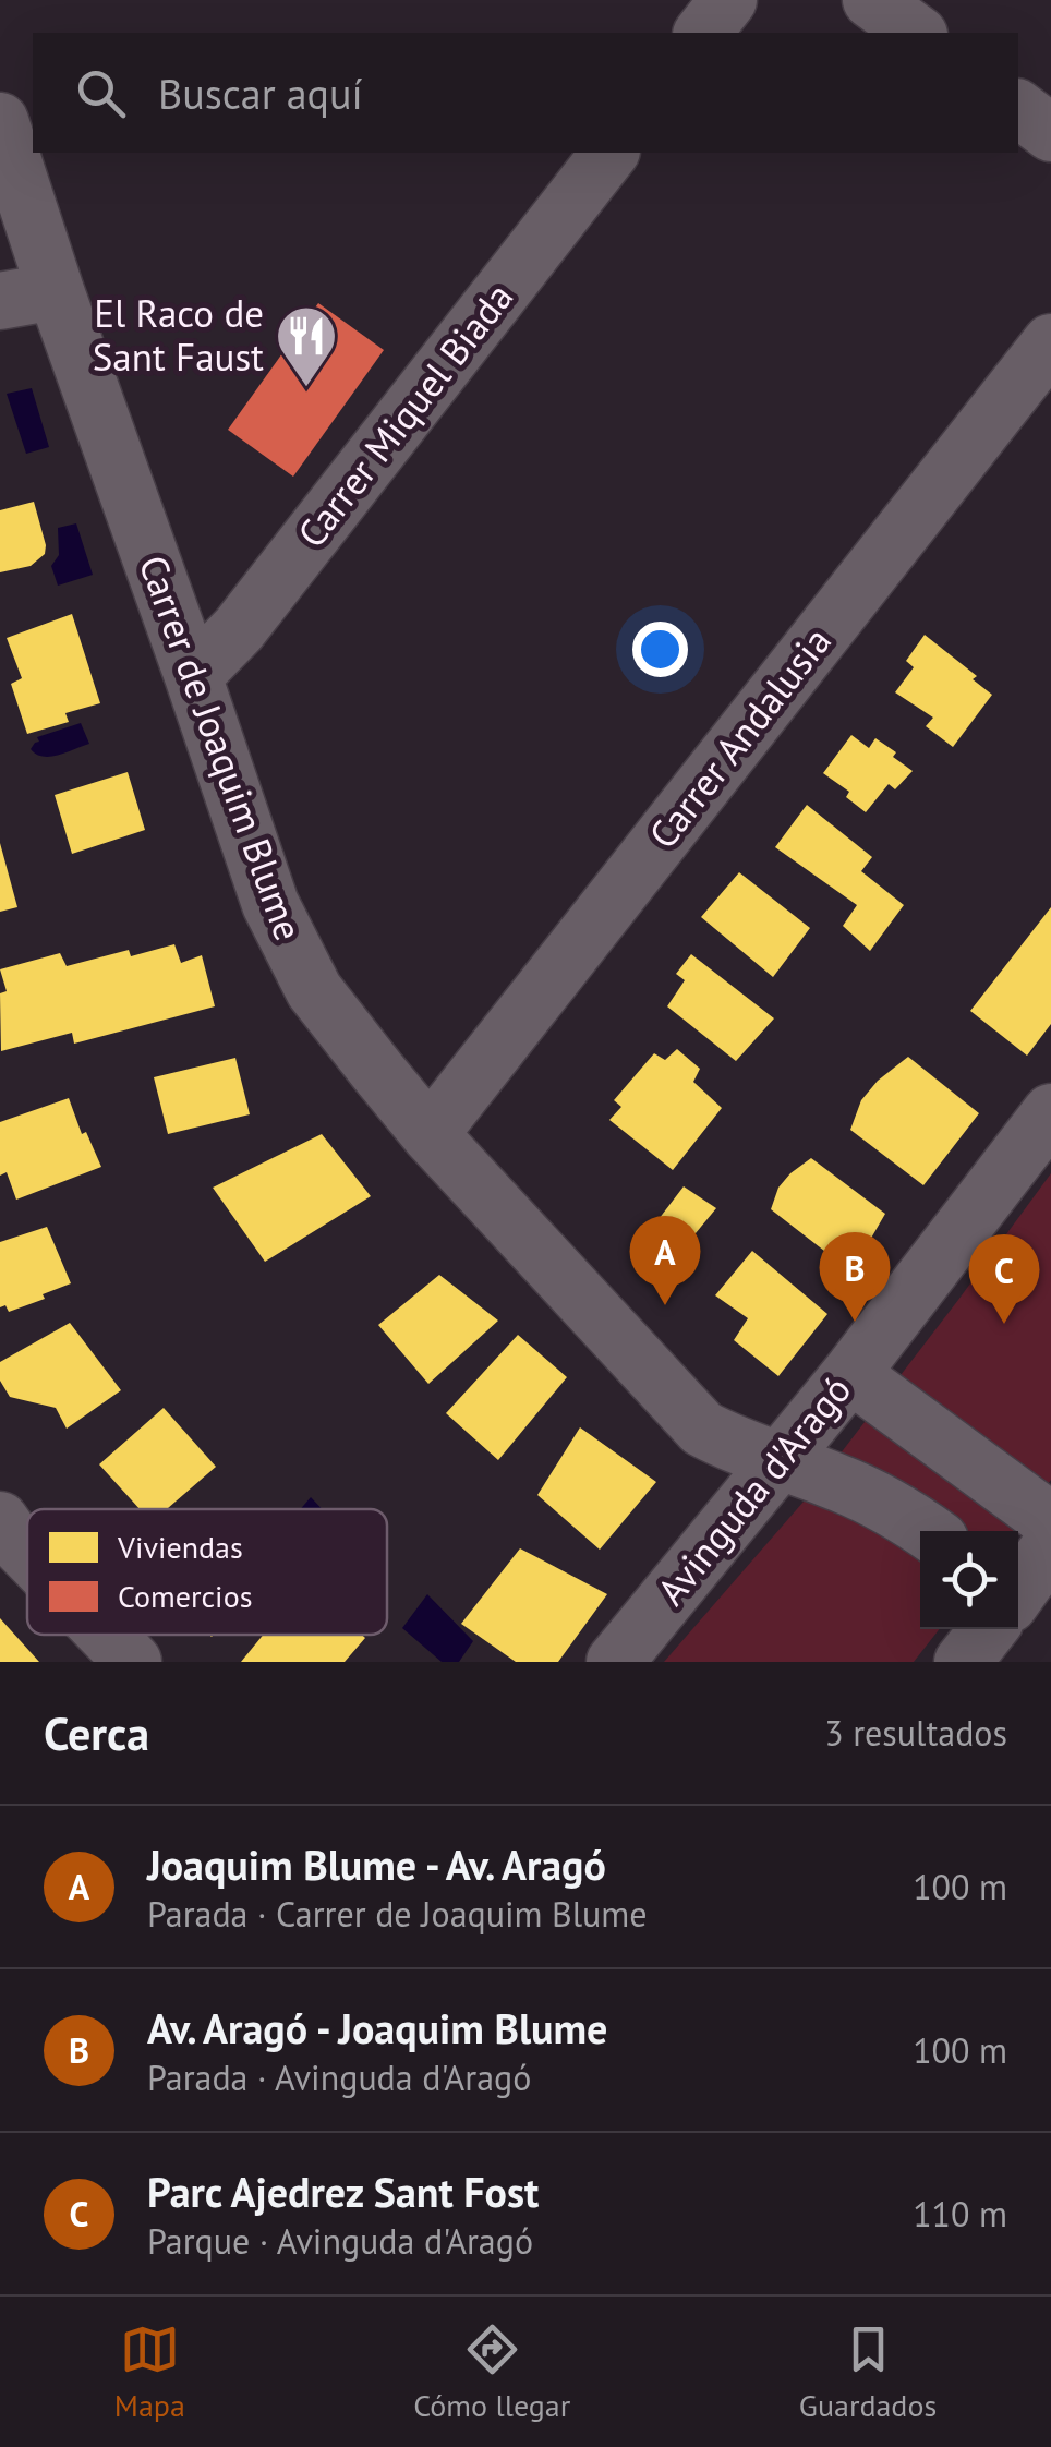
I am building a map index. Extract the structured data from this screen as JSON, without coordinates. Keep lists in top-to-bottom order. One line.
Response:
{"streets":{"street":["Carrer Miquel Biada","Carrer Andalusia","Carrer de Joaquim Blume","Avinguda d'Aragó"]},"crossings":[["Carrer Miquel Biada","Carrer de Joaquim Blume"],["Carrer Andalusia","Carrer de Joaquim Blume"],["Carrer de Joaquim Blume","Avinguda d'Aragó"]],"places":{"restaurant":["El Raco de Sant Faust"]},"legend":["Viviendas","Comercios"],"page":{"search":"Buscar aquí","pins":["A","B","C"],"heading":["Cerca","3 resultados"],"list":[{"mark":"A","name":"Joaquim Blume - Av. Aragó","note":"Parada · Carrer de Joaquim Blume","value":"100 m"},{"mark":"B","name":"Av. Aragó - Joaquim Blume","note":"Parada · Avinguda d'Aragó","value":"100 m"},{"mark":"C","name":"Parc Ajedrez Sant Fost","note":"Parque · Avinguda d'Aragó","value":"110 m"}],"nav":["Mapa","Cómo llegar","Guardados"]}}
